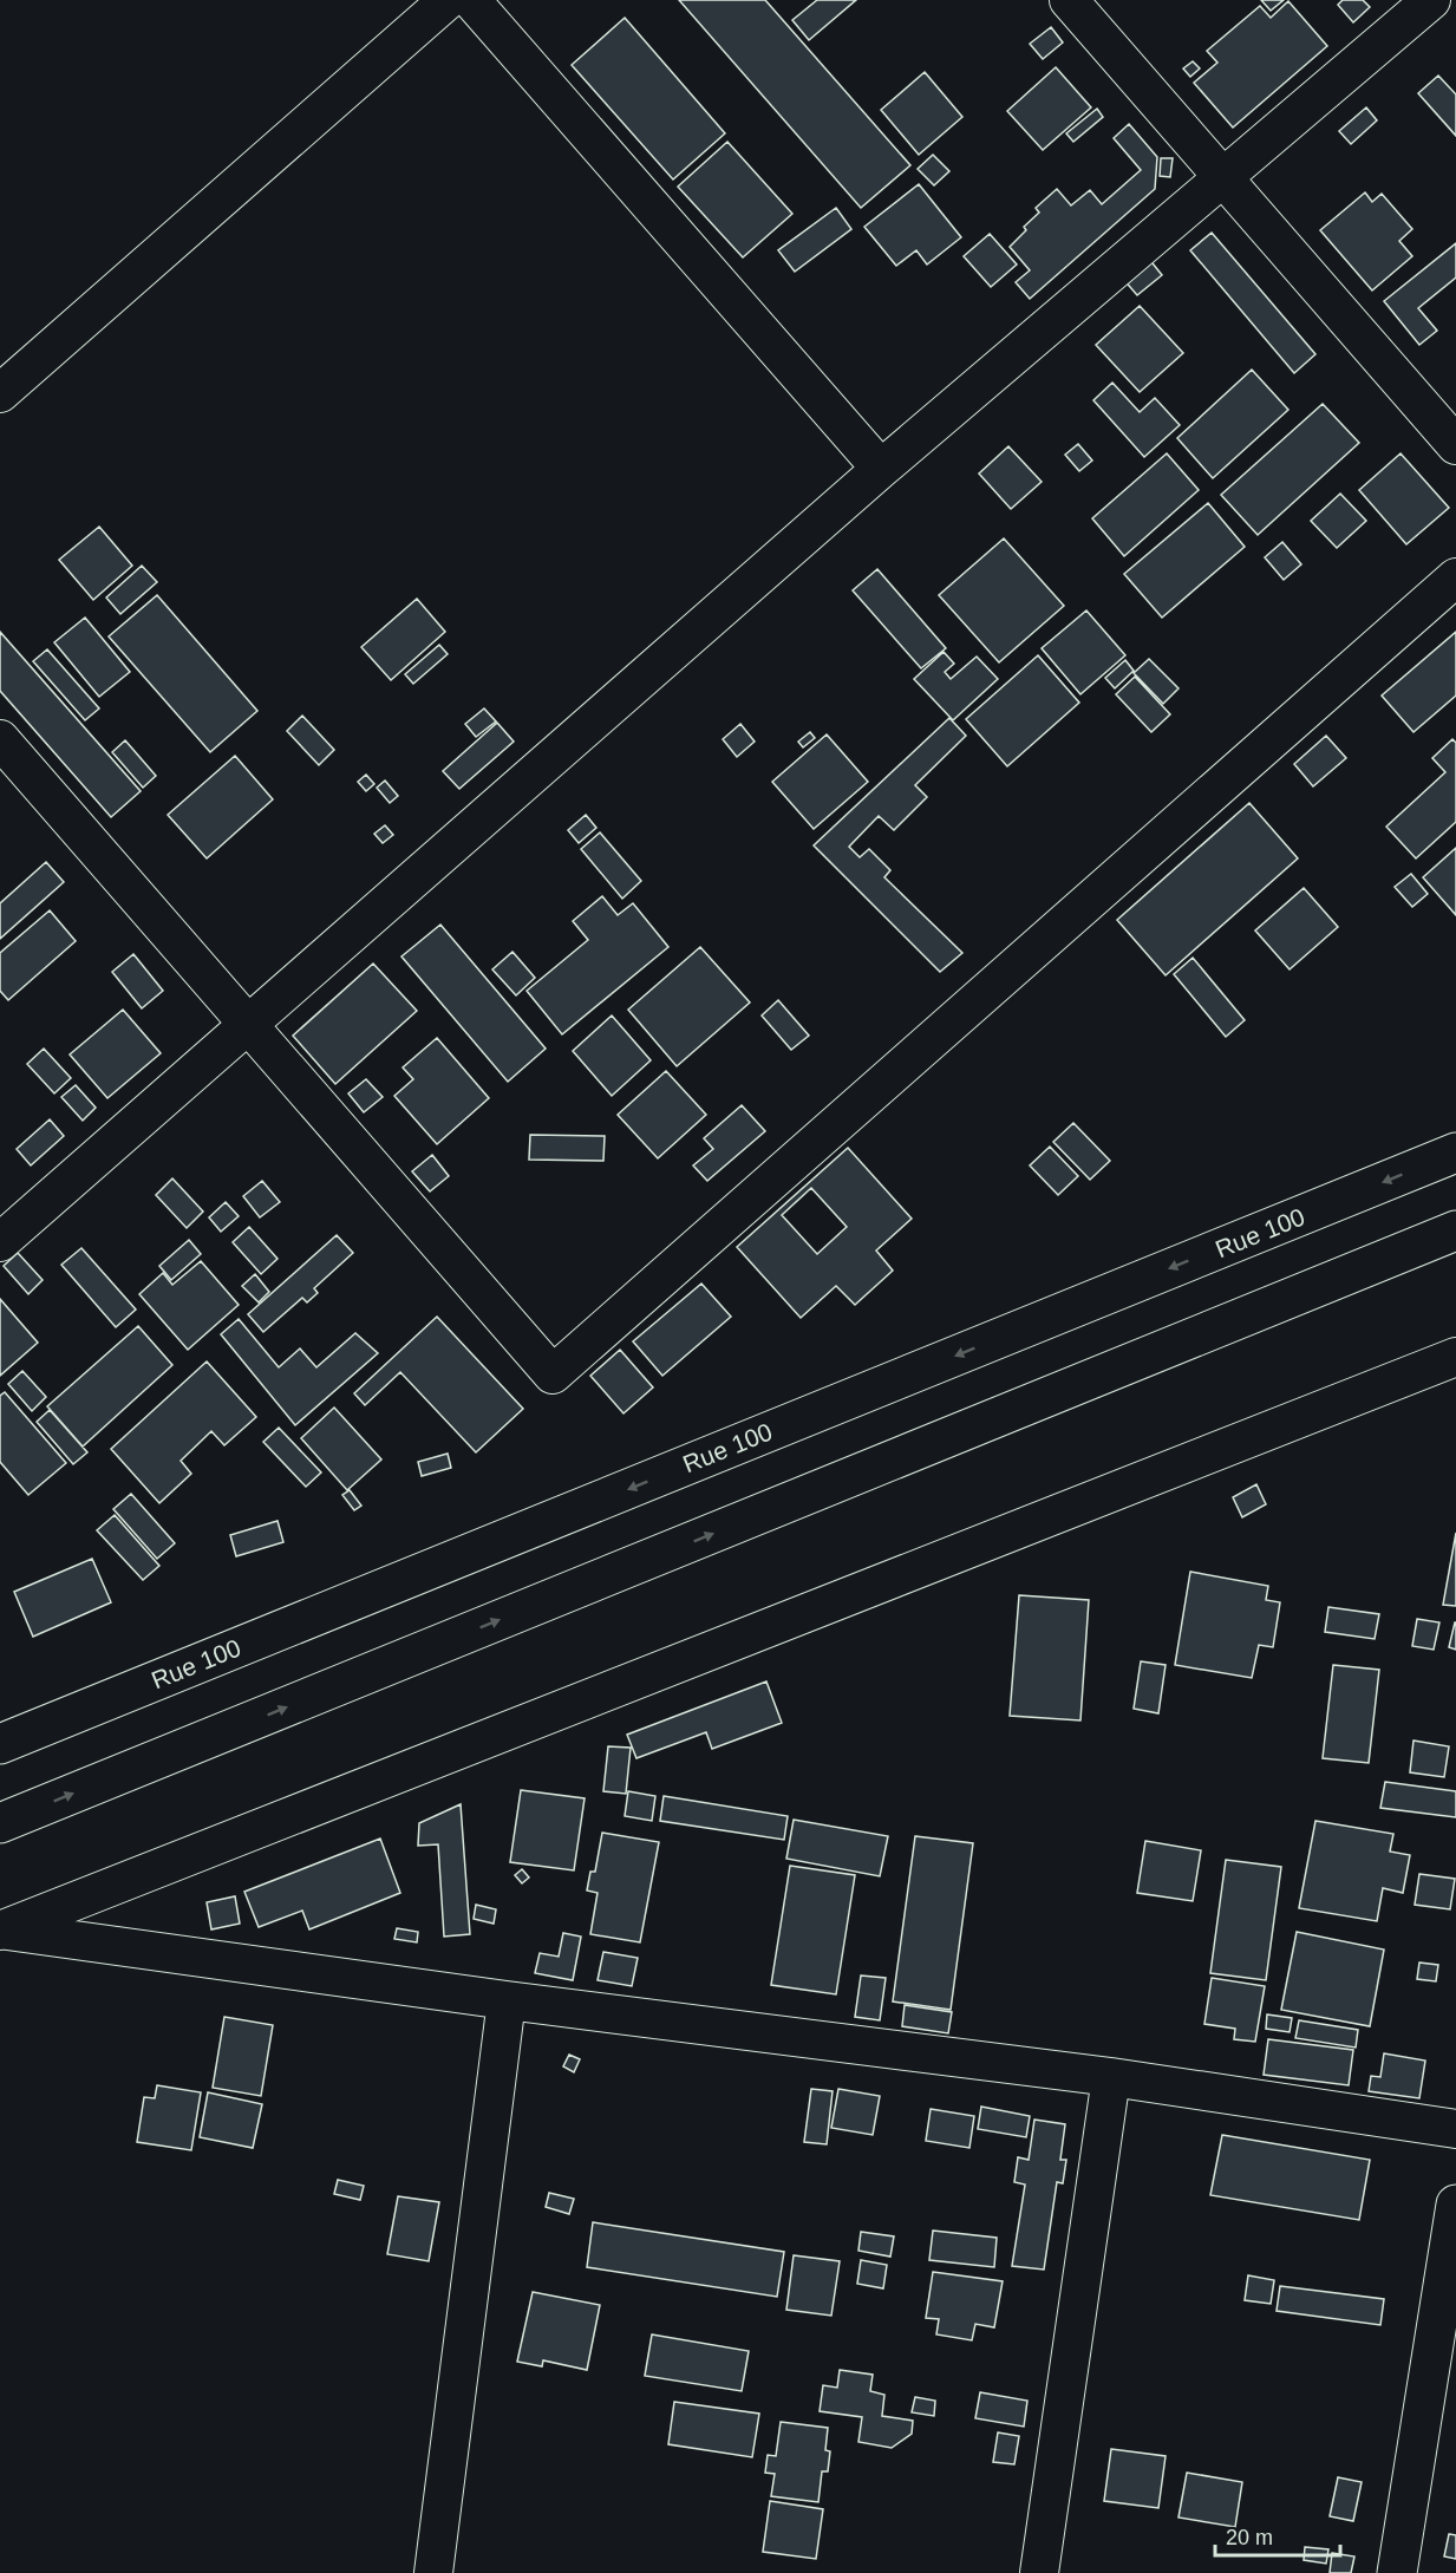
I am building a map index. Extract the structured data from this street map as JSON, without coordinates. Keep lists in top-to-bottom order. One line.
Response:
{"streets":{"street":["Rue 100"]},"scale_bar":"20 m"}
